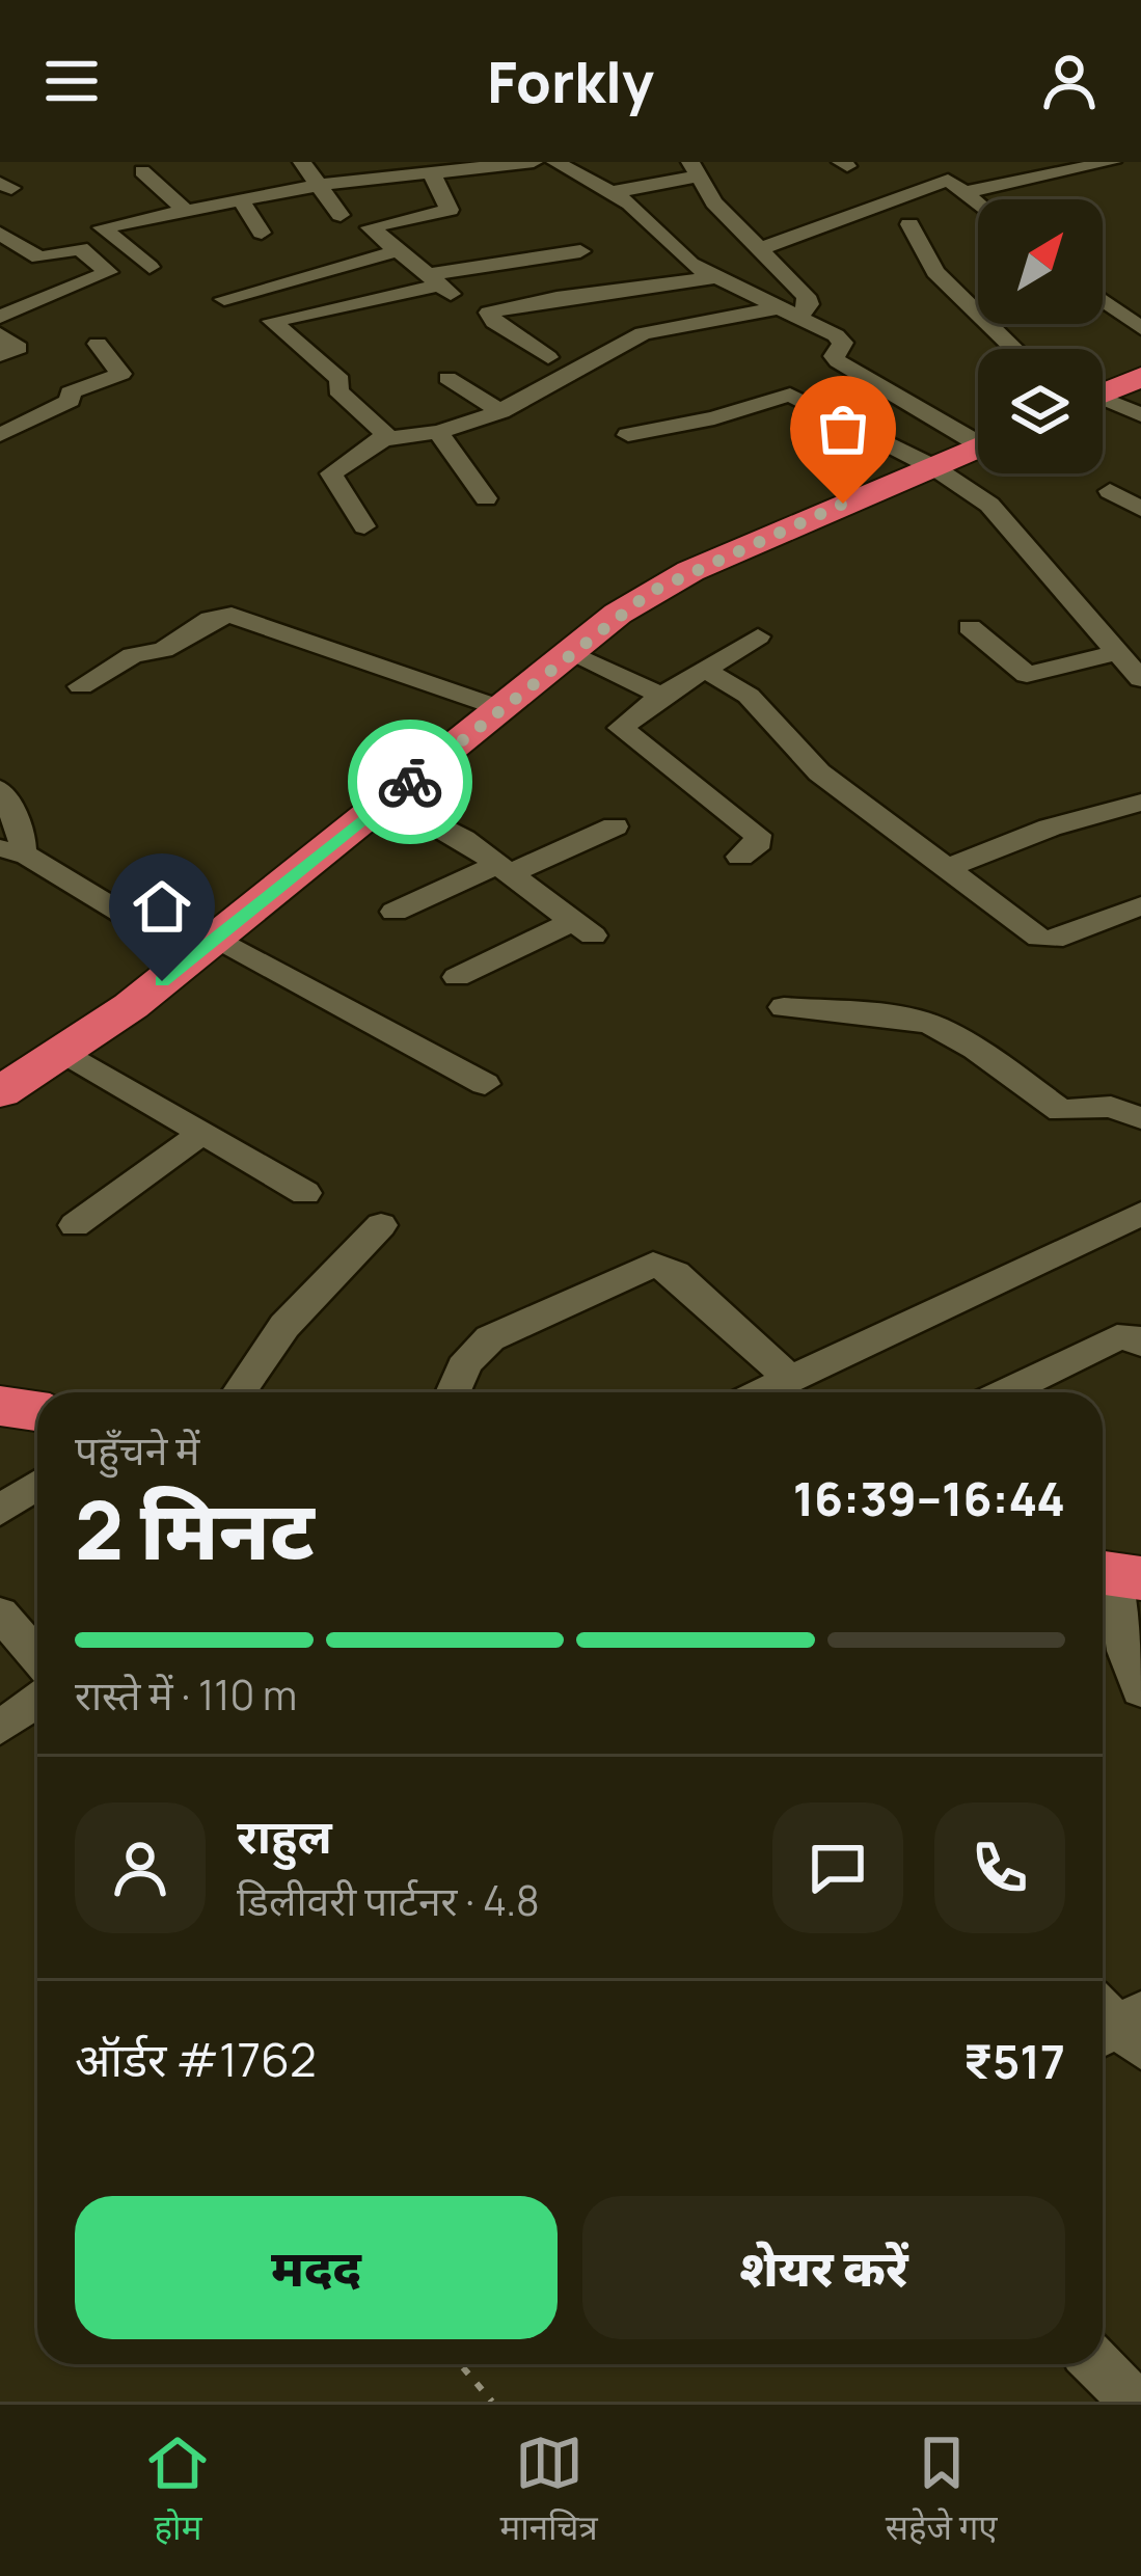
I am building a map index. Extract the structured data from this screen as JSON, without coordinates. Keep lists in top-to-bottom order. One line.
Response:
{"north":"top right","page":{"header":"Forkly","heading":["2 मिनट","पहुँचने में","16:39–16:44"],"panel":["राहुल","डिलीवरी पार्टनर · 4.8","ऑर्डर #1762","₹517"],"bar":"रास्ते में · 110 m","buttons":["मदद","शेयर करें"],"tabs":["होम","मानचित्र","सहेजे गए"]}}
